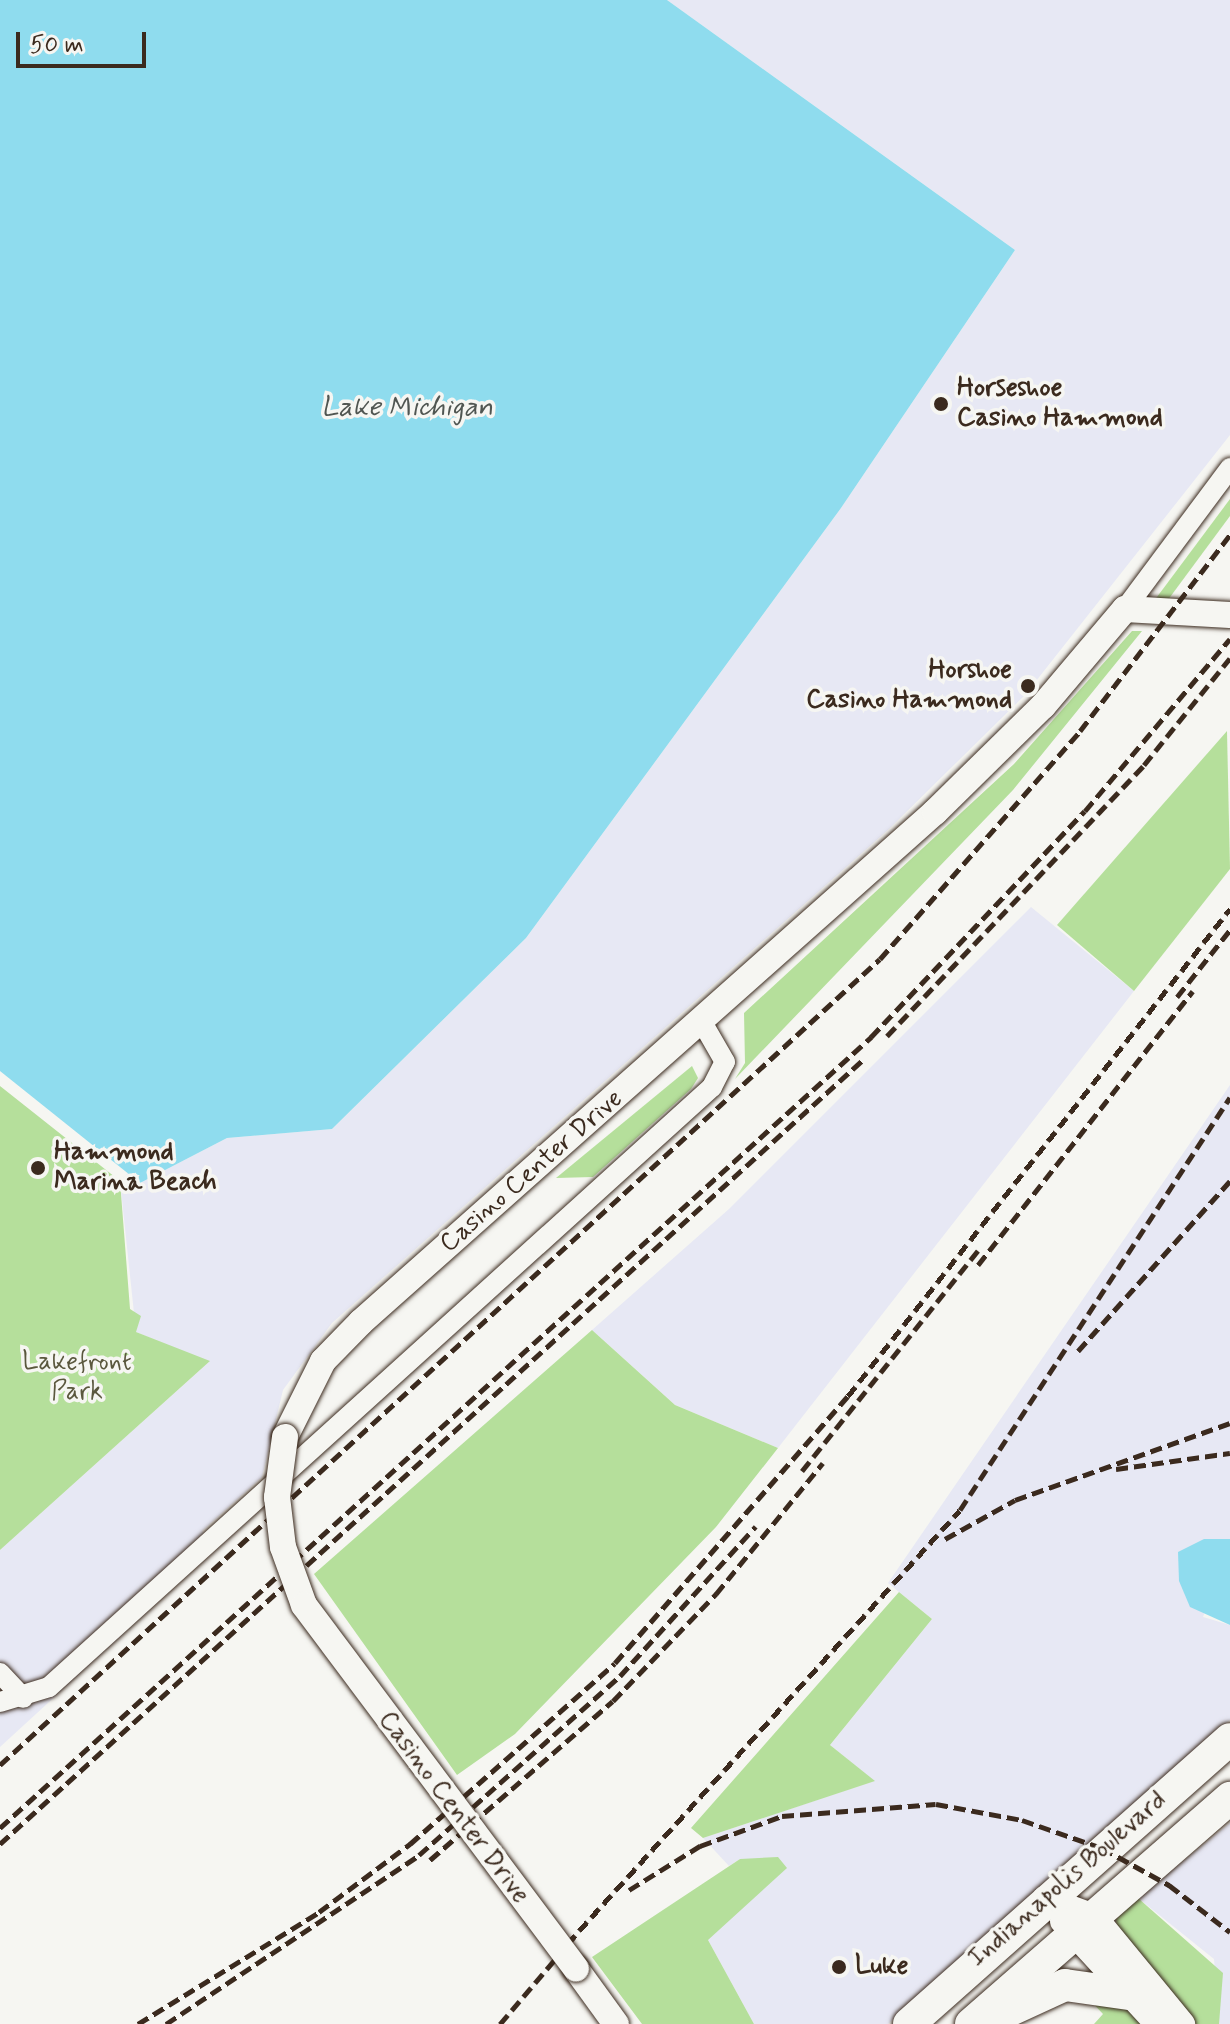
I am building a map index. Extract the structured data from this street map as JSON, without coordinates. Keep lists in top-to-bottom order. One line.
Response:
{"streets":{"main road":["Indianapolis Boulevard"],"street":["Casino Center Drive"]},"water":["Lake Michigan"],"parks":["Lakefront Park"],"places":["Horseshoe Casino Hammond","Horshoe Casino Hammond","Hammond Marina Beach","Luke"],"scale_bar":"50 m"}
